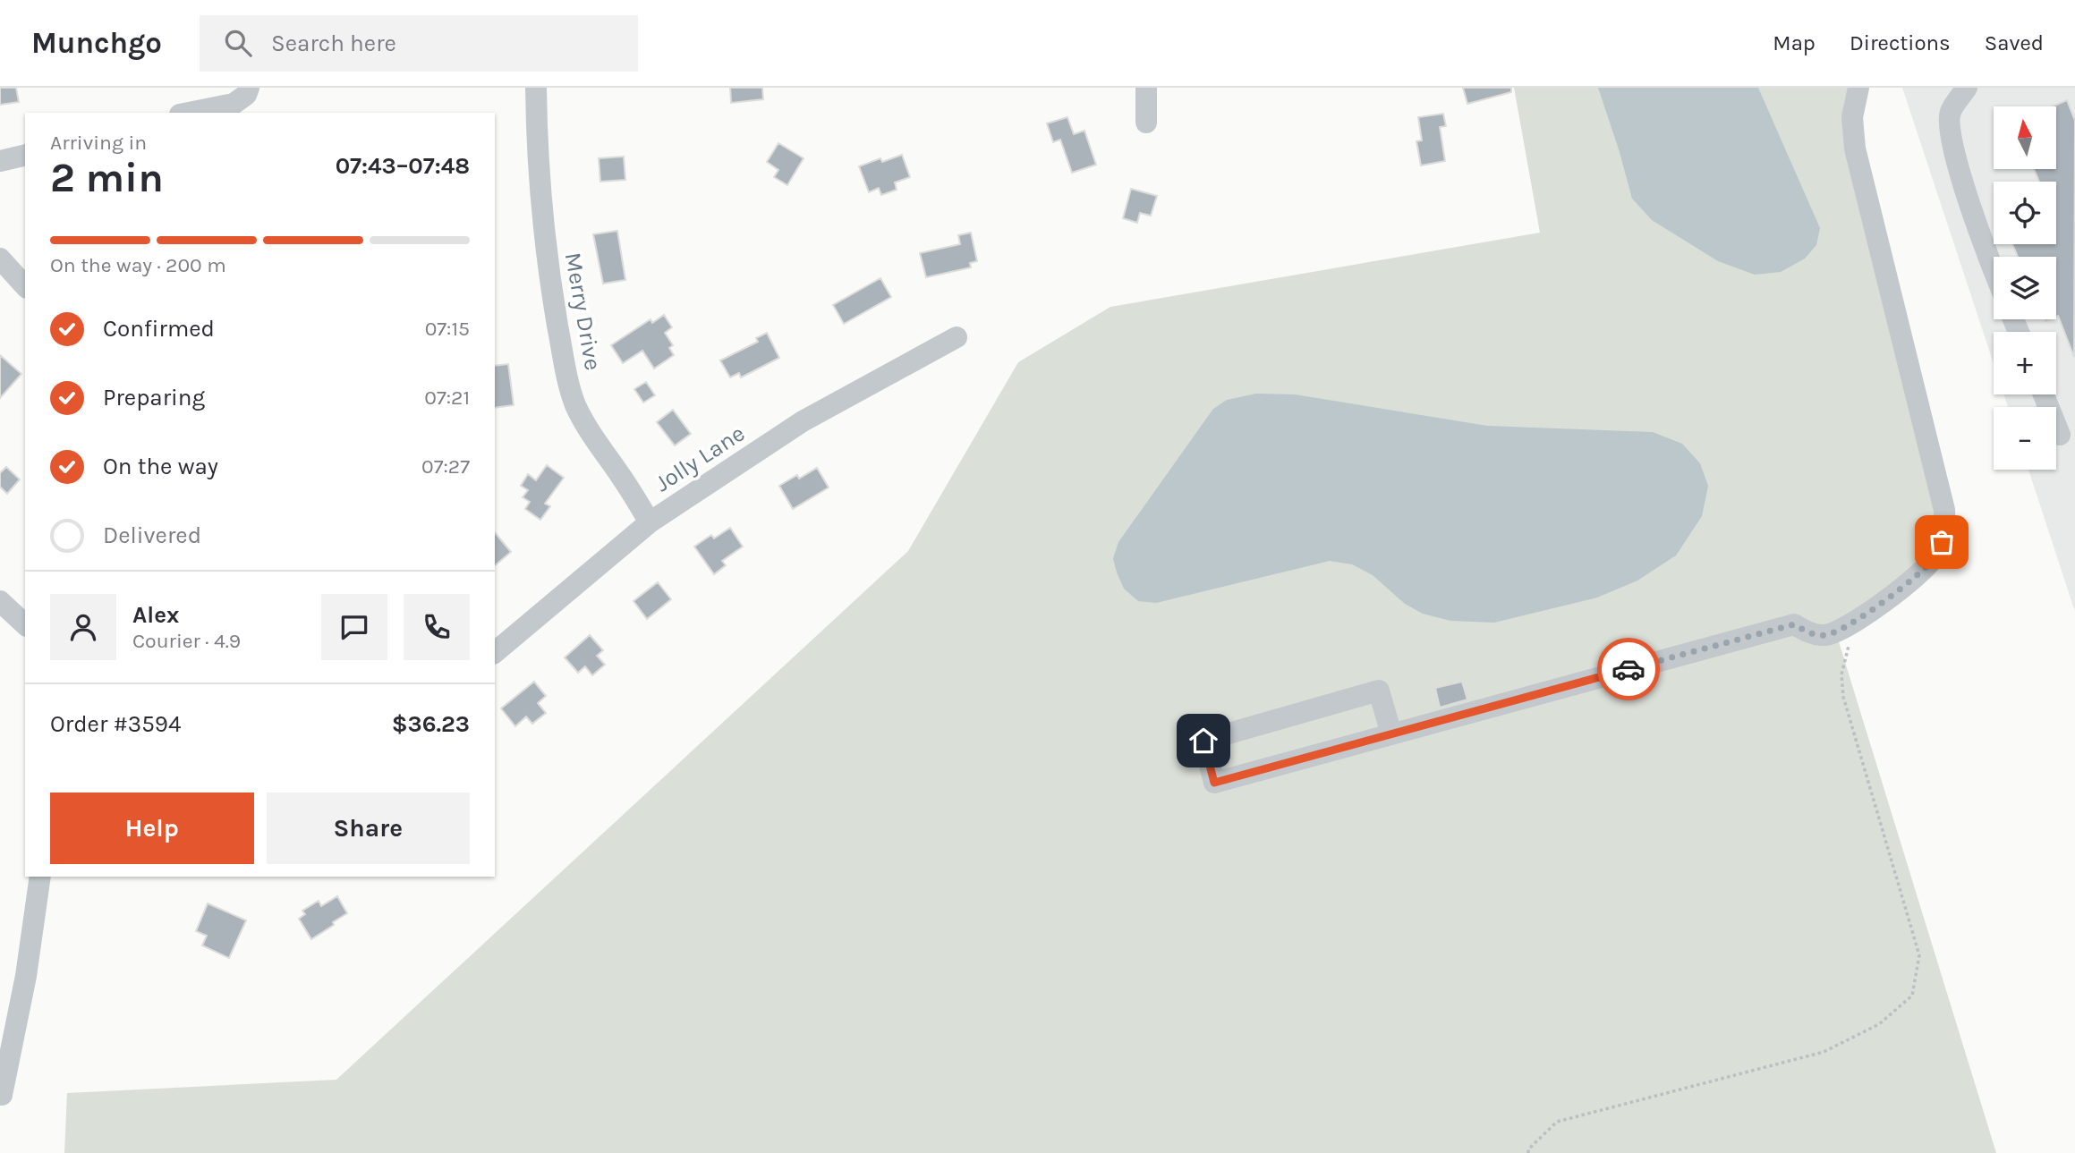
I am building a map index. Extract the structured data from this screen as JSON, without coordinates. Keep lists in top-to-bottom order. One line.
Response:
{"streets":{"street":["Merry Drive","Jolly Lane"]},"crossings":[["Merry Drive","Jolly Lane"]],"north":"top","page":{"header":"Munchgo","search":"Search here","nav":["Map","Directions","Saved"],"map_buttons":["+","−"],"heading":["2 min","Arriving in","07:43–07:48"],"panel":["Alex","Courier · 4.9","Order #3594","$36.23"],"bar":"On the way · 200 m","list":[["Confirmed","07:15"],["Preparing","07:21"],["On the way","07:27"],"Delivered"],"buttons":["Help","Share"]}}
